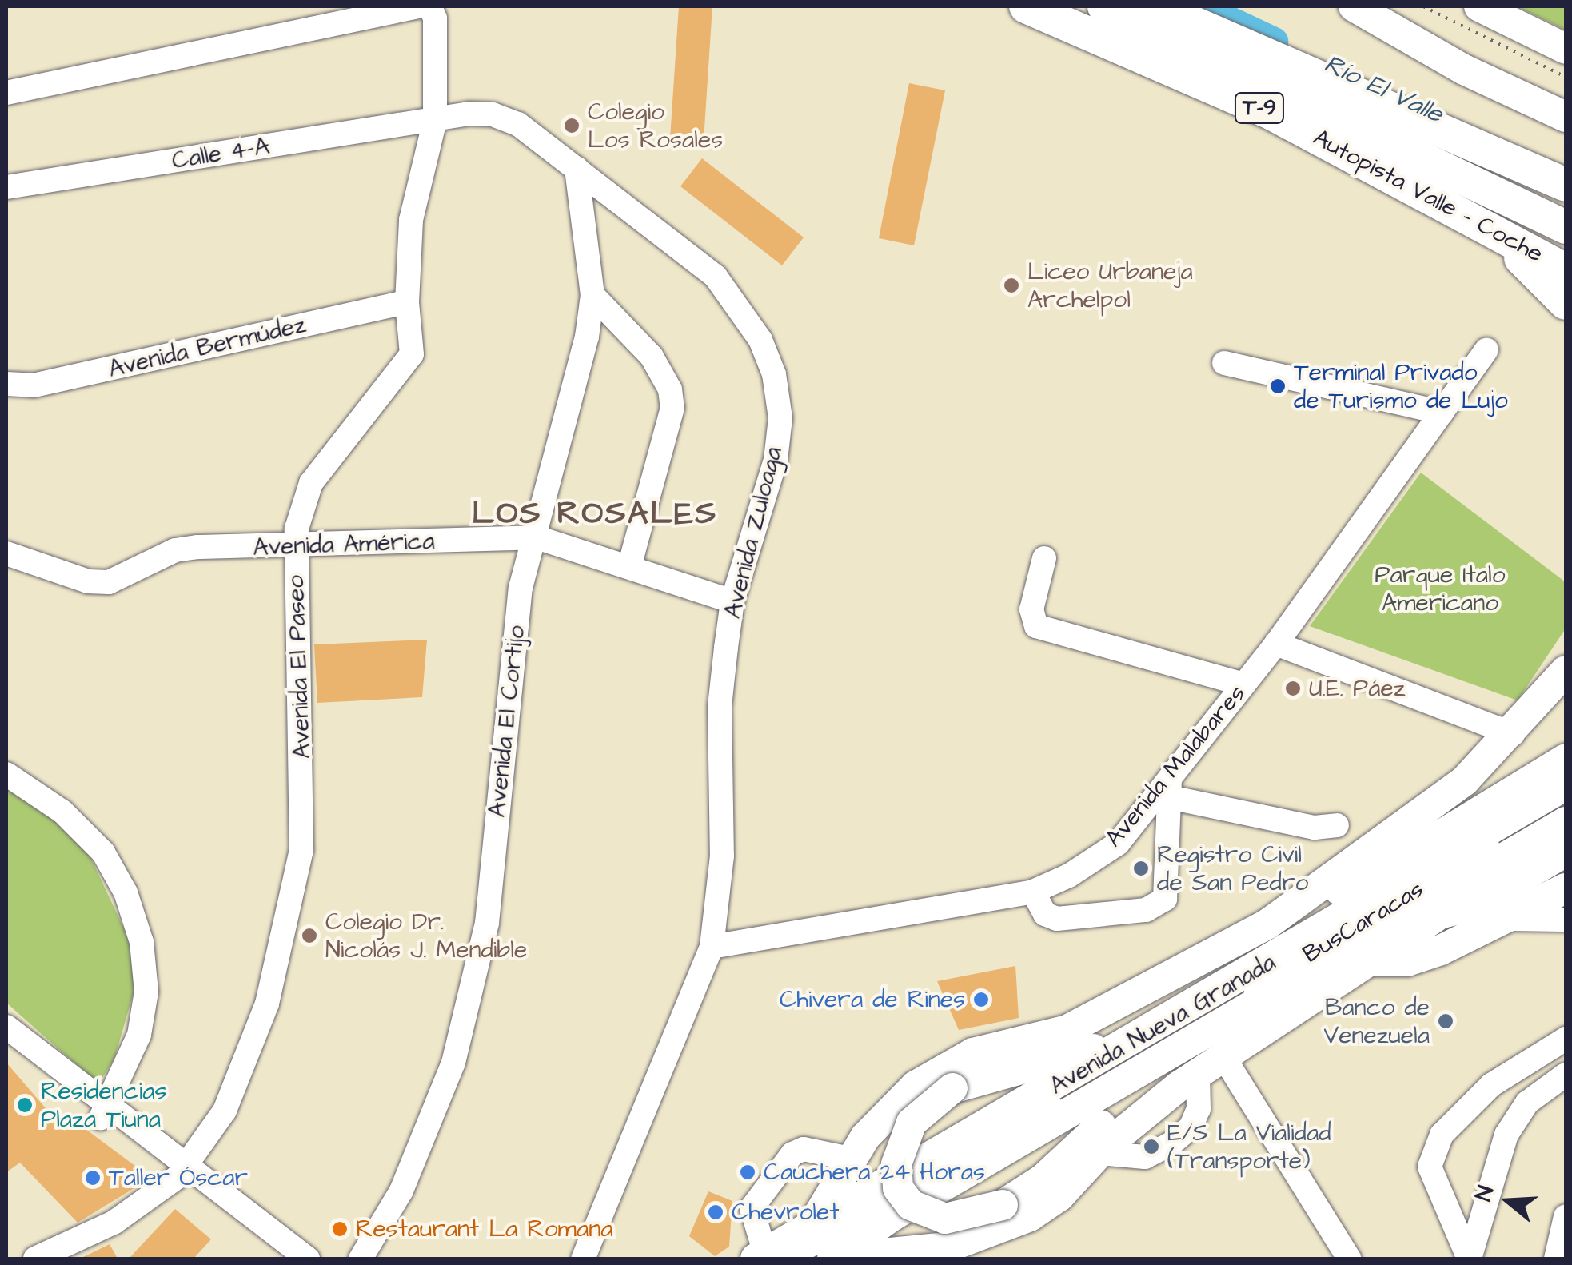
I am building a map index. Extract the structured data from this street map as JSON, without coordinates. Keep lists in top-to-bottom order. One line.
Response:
{"streets":{"highway":["T-9","Autopista Valle - Coche"],"main road":["Avenida Nueva Granada"],"street":["Calle 4-A","Avenida Bermúdez","Avenida Zuloaga","Avenida América","Avenida El Paseo","Avenida El Cortijo","Avenida Malabares","BusCaracas"]},"crossings":[["Calle 4-A","Avenida Zuloaga"],["Calle 4-A","Avenida El Paseo"],["Avenida Bermúdez","Avenida El Paseo"],["Avenida Zuloaga","Avenida América"],["Avenida Zuloaga","Avenida El Paseo"],["Avenida Zuloaga","Avenida El Cortijo"],["Avenida Zuloaga","Avenida Malabares"],["Avenida América","Avenida El Paseo"],["Avenida América","Avenida El Cortijo"],["BusCaracas","Avenida Nueva Granada"]],"districts":["LOS ROSALES"],"water":["Río El Valle"],"parks":["Parque Italo Americano"],"places":["Colegio Los Rosales","Liceo Urbaneja Archelpol","Terminal Privado de Turismo de Lujo","U.E. Páez","Registro Civil de San Pedro","Colegio Dr. Nicolás J. Mendible","Chivera de Rines","Banco de Venezuela","Residencias Plaza Tiuna","E/S La Vialidad (Transporte)","Cauchera 24 Horas","Taller Óscar","Chevrolet","Restaurant La Romana"],"north":"left"}
